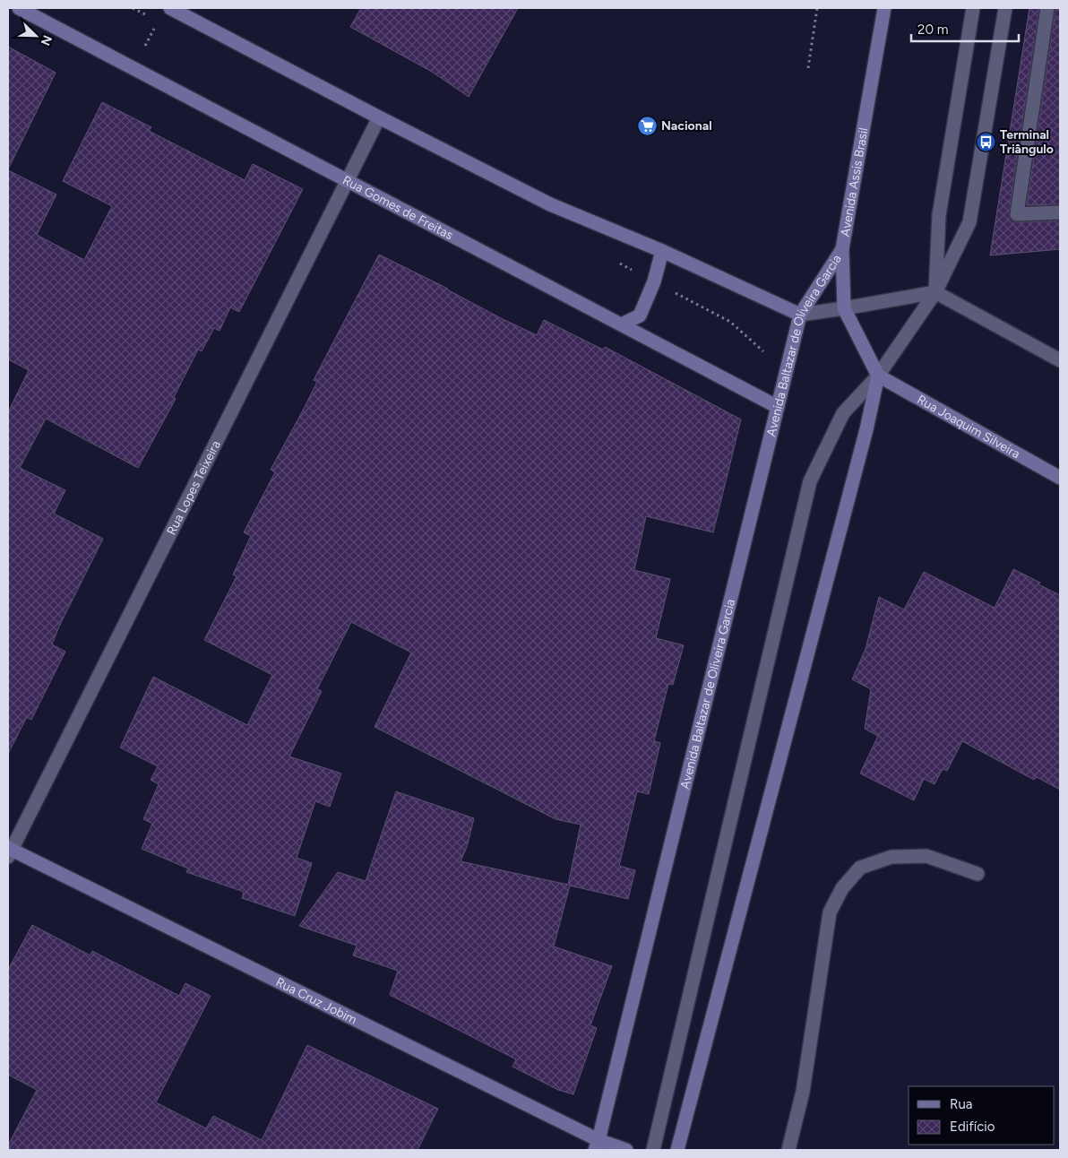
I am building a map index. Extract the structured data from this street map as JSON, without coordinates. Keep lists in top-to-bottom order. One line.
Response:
{"streets":{"street":["Avenida Assis Brasil","Rua Gomes de Freitas","Avenida Baltazar de Oliveira Garcia","Rua Joaquim Silveira","Rua Lopes Teixeira","Rua Cruz Jobim"]},"crossings":[["Avenida Assis Brasil","Avenida Baltazar de Oliveira Garcia"],["Avenida Assis Brasil","Rua Joaquim Silveira"],["Rua Gomes de Freitas","Avenida Baltazar de Oliveira Garcia"],["Rua Gomes de Freitas","Rua Lopes Teixeira"],["Avenida Baltazar de Oliveira Garcia","Rua Cruz Jobim"],["Rua Lopes Teixeira","Rua Cruz Jobim"]],"places":{"supermarket":["Nacional"],"bus stop":["Terminal Triângulo"]},"legend":["Rua","Edifício"],"scale_bar":"20 m","north":"bottom right"}
